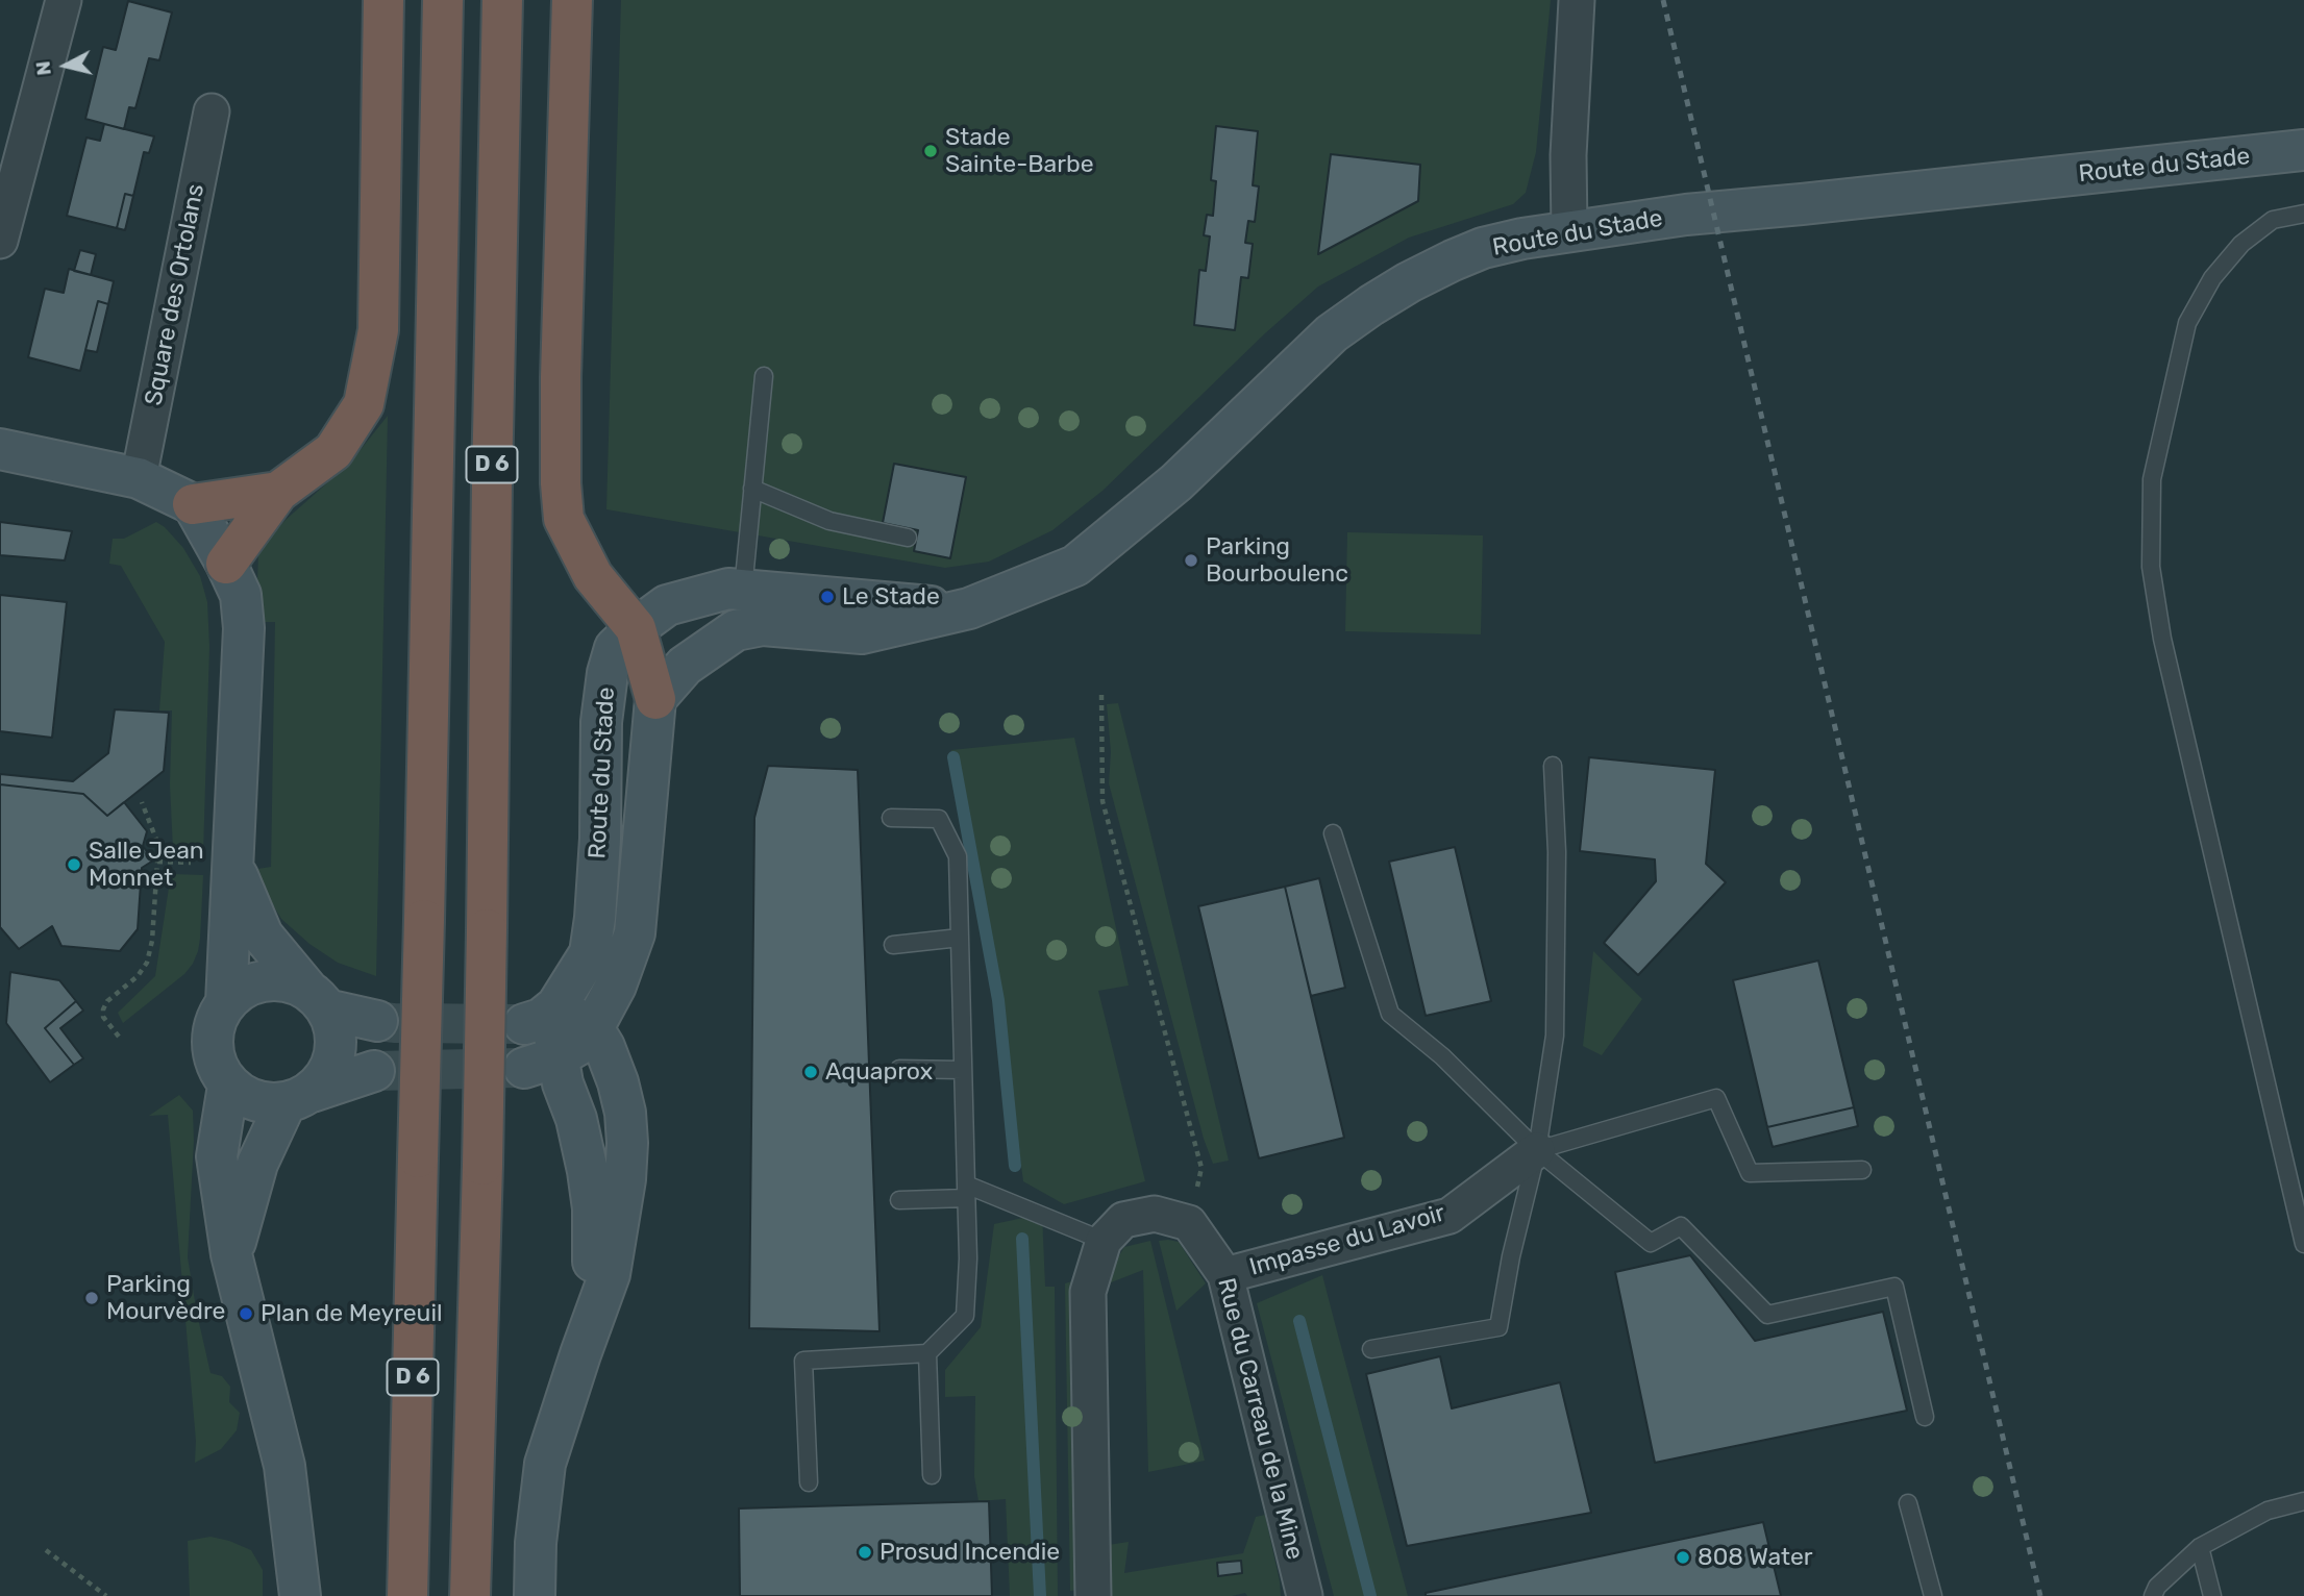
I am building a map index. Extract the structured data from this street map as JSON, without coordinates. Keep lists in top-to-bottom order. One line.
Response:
{"streets":{"highway":["D 6"],"street":["Route du Stade","Square des Ortolans","Impasse du Lavoir","Rue du Carreau de la Mine"]},"crossings":[["Impasse du Lavoir","Rue du Carreau de la Mine"]],"places":["Stade Sainte-Barbe","Parking Bourboulenc","Le Stade","Salle Jean Monnet","Aquaprox","Parking Mourvèdre","Plan de Meyreuil","Prosud Incendie","808 Water"],"north":"left"}
